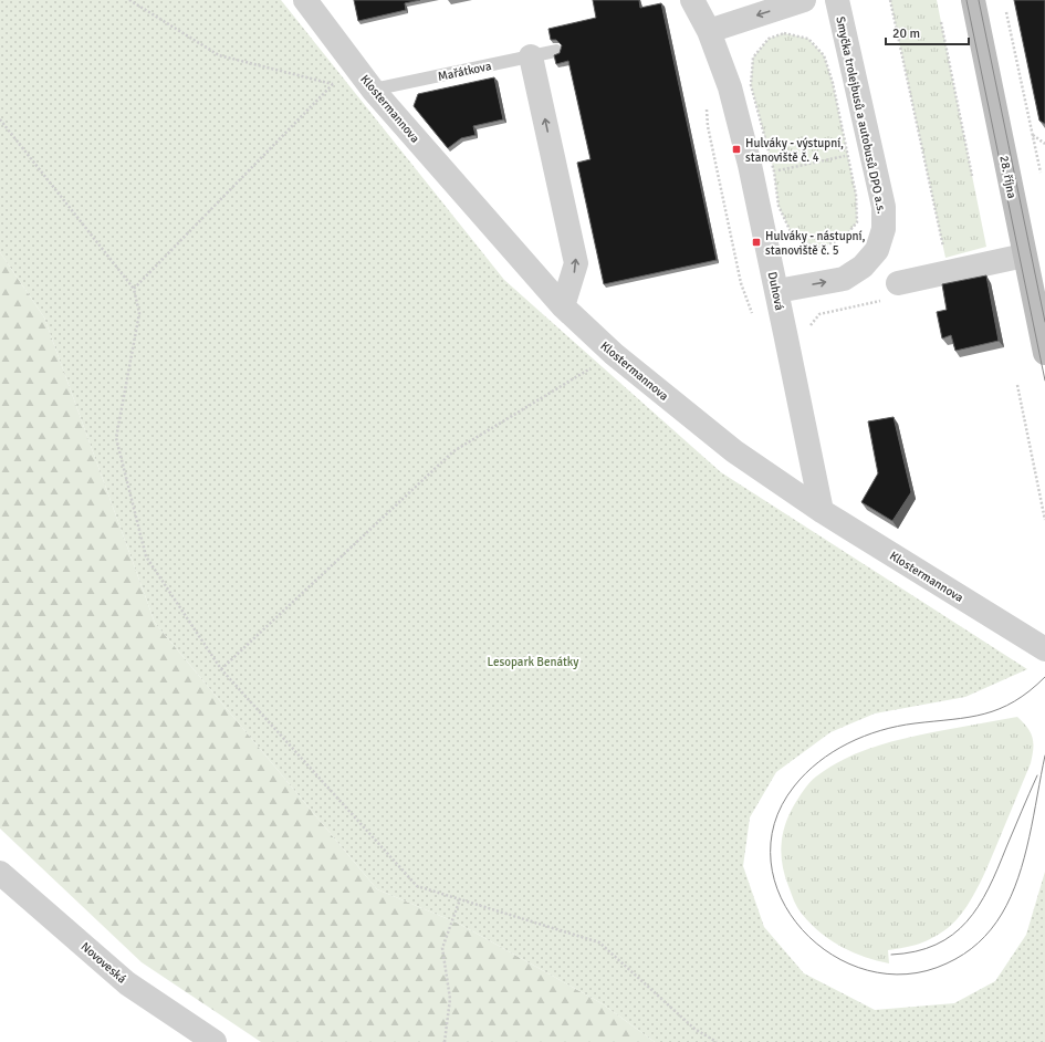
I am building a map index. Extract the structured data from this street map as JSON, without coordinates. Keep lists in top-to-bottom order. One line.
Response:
{"streets":{"main road":["28. října"],"street":["Klostermannova","Smyčka trolejbusů a autobusů DPO a.s.","Duhová","Novoveská"],"lane":["Mařátkova"]},"crossings":[["Mařátkova","Klostermannova"],["Klostermannova","Duhová"],["Smyčka trolejbusů a autobusů DPO a.s.","Duhová"]],"one_way":["Smyčka trolejbusů a autobusů DPO a.s."],"parks":["Lesopark Benátky"],"places":{"transit":["Hulváky - výstupní, stanoviště č. 4","Hulváky - nástupní, stanoviště č. 5"]},"scale_bar":"20 m"}
